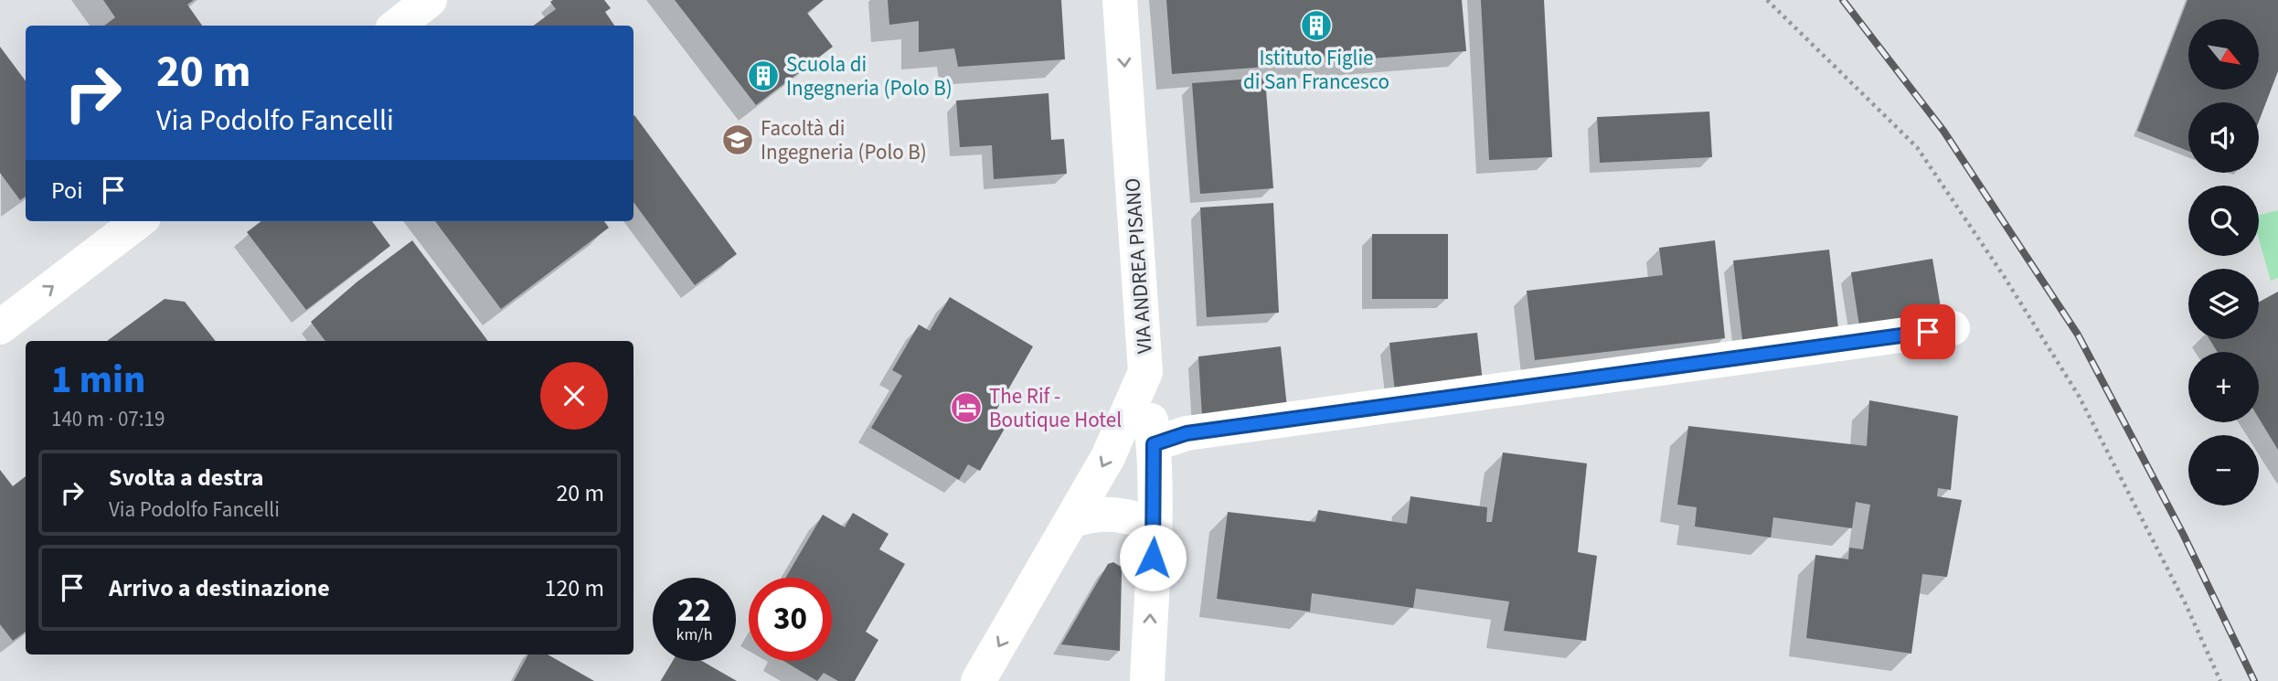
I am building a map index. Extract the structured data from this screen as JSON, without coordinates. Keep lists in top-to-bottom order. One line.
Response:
{"streets":{"street":["VIA ANDREA PISANO"]},"places":{"building":["Istituto Figlie di San Francesco","Scuola di Ingegneria (Polo B)"],"school or university":["Facoltà di Ingegneria (Polo B)"],"hotel":["The Rif - Boutique Hotel"]},"north":"bottom right","page":{"map_buttons":["+","−"],"turn":["20 m","Via Podolfo Fancelli"],"then":"Poi","heading":["1 min","140 m · 07:19"],"list":[{"name":"Svolta a destra","note":"Via Podolfo Fancelli","value":"20 m"},{"name":"Arrivo a destinazione","value":"120 m"}],"speed":"22 km/h","limit":"30"}}
